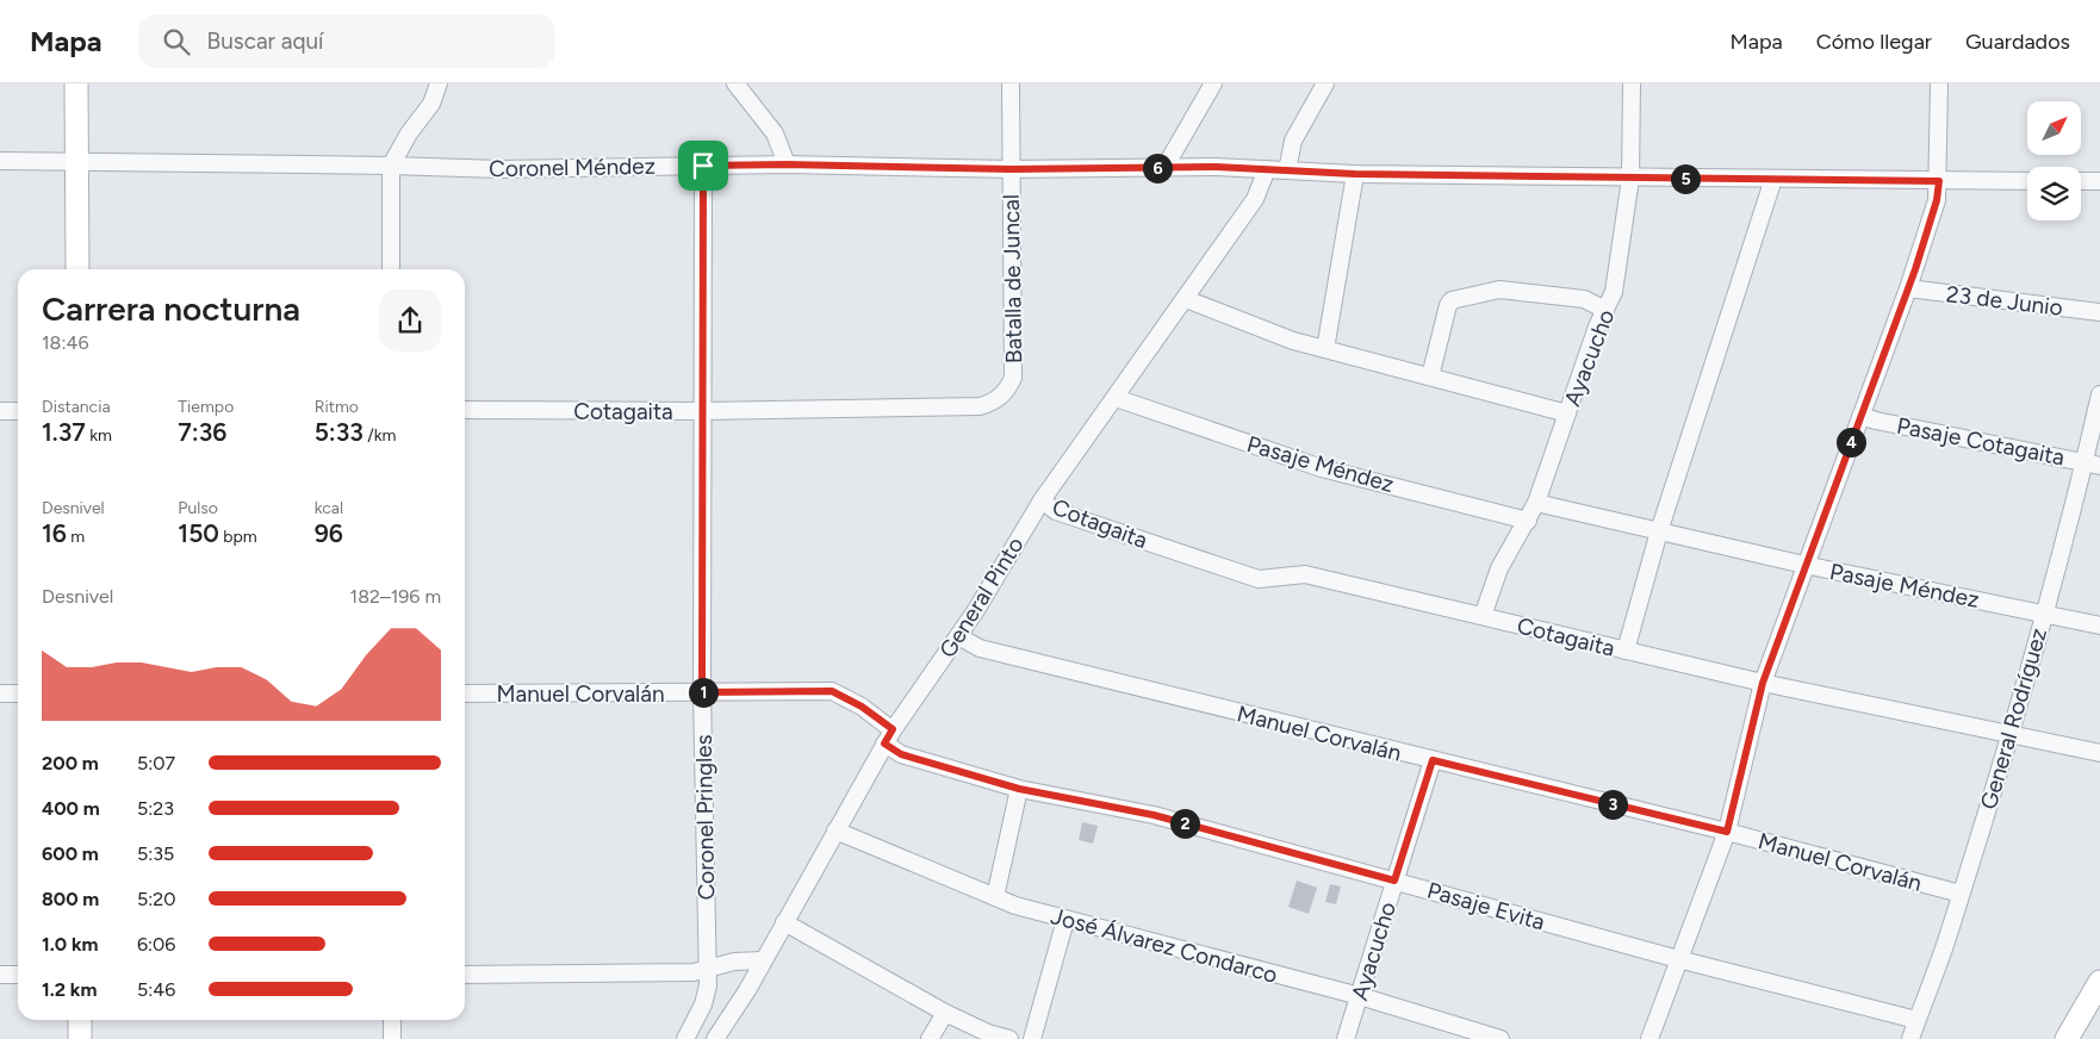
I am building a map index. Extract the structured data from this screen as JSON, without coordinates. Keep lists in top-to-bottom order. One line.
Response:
{"streets":{"street":["Coronel Méndez","Batalla de Juncal","23 de Junio","Ayacucho","Cotagaita","Pasaje Cotagaita","Pasaje Méndez","General Pinto","Manuel Corvalán","General Rodríguez","Coronel Pringles","Pasaje Evita","José Álvarez Condarco"]},"crossings":[["Coronel Méndez","Batalla de Juncal"],["Coronel Méndez","Ayacucho"],["Coronel Méndez","General Pinto"],["Coronel Méndez","Coronel Pringles"],["Batalla de Juncal","Cotagaita"],["Ayacucho","Cotagaita"],["Ayacucho","Pasaje Méndez"],["Ayacucho","Manuel Corvalán"],["Ayacucho","Pasaje Evita"],["Ayacucho","José Álvarez Condarco"],["Cotagaita","General Pinto"],["Cotagaita","General Rodríguez"],["Cotagaita","Coronel Pringles"],["Pasaje Cotagaita","General Rodríguez"],["Pasaje Méndez","General Pinto"],["Pasaje Méndez","General Rodríguez"],["General Pinto","Manuel Corvalán"],["General Pinto","Pasaje Evita"],["General Pinto","José Álvarez Condarco"],["Manuel Corvalán","General Rodríguez"],["Manuel Corvalán","Coronel Pringles"],["Manuel Corvalán","Pasaje Evita"],["General Rodríguez","Pasaje Evita"]],"north":"top right","page":{"header":"Mapa","search":"Buscar aquí","nav":["Mapa","Cómo llegar","Guardados"],"pins":["6","5","4","1","3","2"],"heading":["Carrera nocturna","18:46"],"stats":[["Distancia","1.37 km"],["Tiempo","7:36"],["Ritmo","5:33 /km"],["Desnivel","16 m"],["Pulso","150 bpm"],["kcal","96"]],"chart":["Desnivel","182–196 m"],"list":[{"name":"200 m","note":"5:07"},{"name":"400 m","note":"5:23"},{"name":"600 m","note":"5:35"},{"name":"800 m","note":"5:20"},{"name":"1.0 km","note":"6:06"},{"name":"1.2 km","note":"5:46"}]}}
